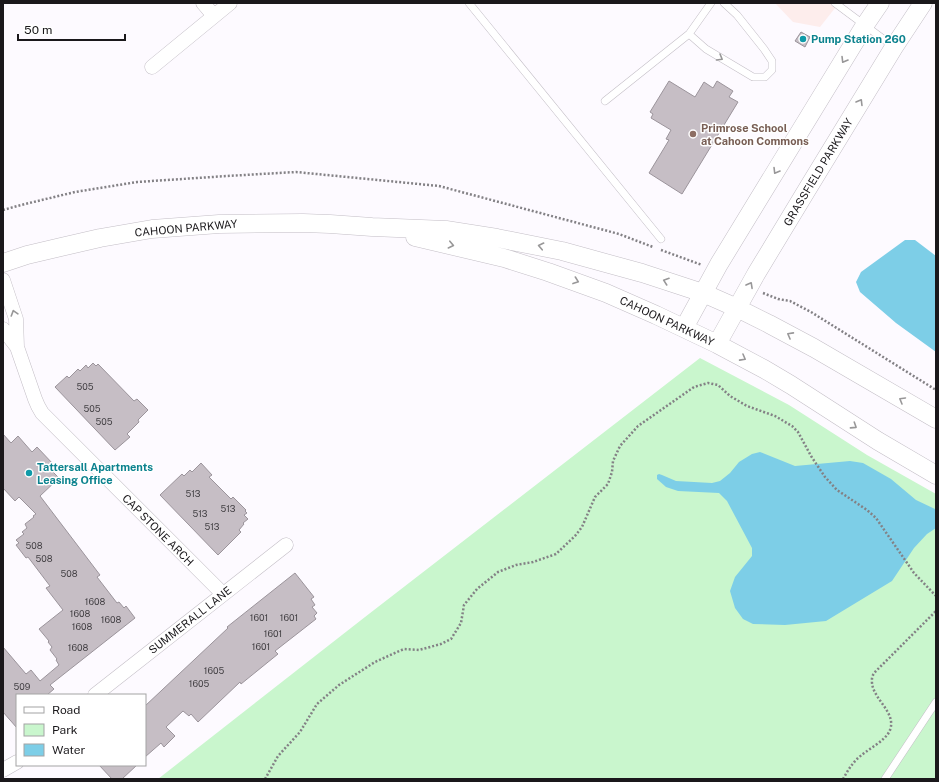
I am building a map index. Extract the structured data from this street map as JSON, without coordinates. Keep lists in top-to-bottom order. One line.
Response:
{"streets":{"street":["GRASSFIELD PARKWAY","CAHOON PARKWAY","CAP STONE ARCH","SUMMERALL LANE"]},"crossings":[["GRASSFIELD PARKWAY","CAHOON PARKWAY"],["CAP STONE ARCH","SUMMERALL LANE"]],"places":["Pump Station 260","Primrose School at Cahoon Commons","Tattersall Apartments Leasing Office"],"house_numbers":["505","505","505","513","513","513","513","508","508","508","1608","1608","1601","1601","1608","1608","1601","1601","1608","1605","1605","509"],"legend":["Road","Park","Water"],"scale_bar":"50 m"}
